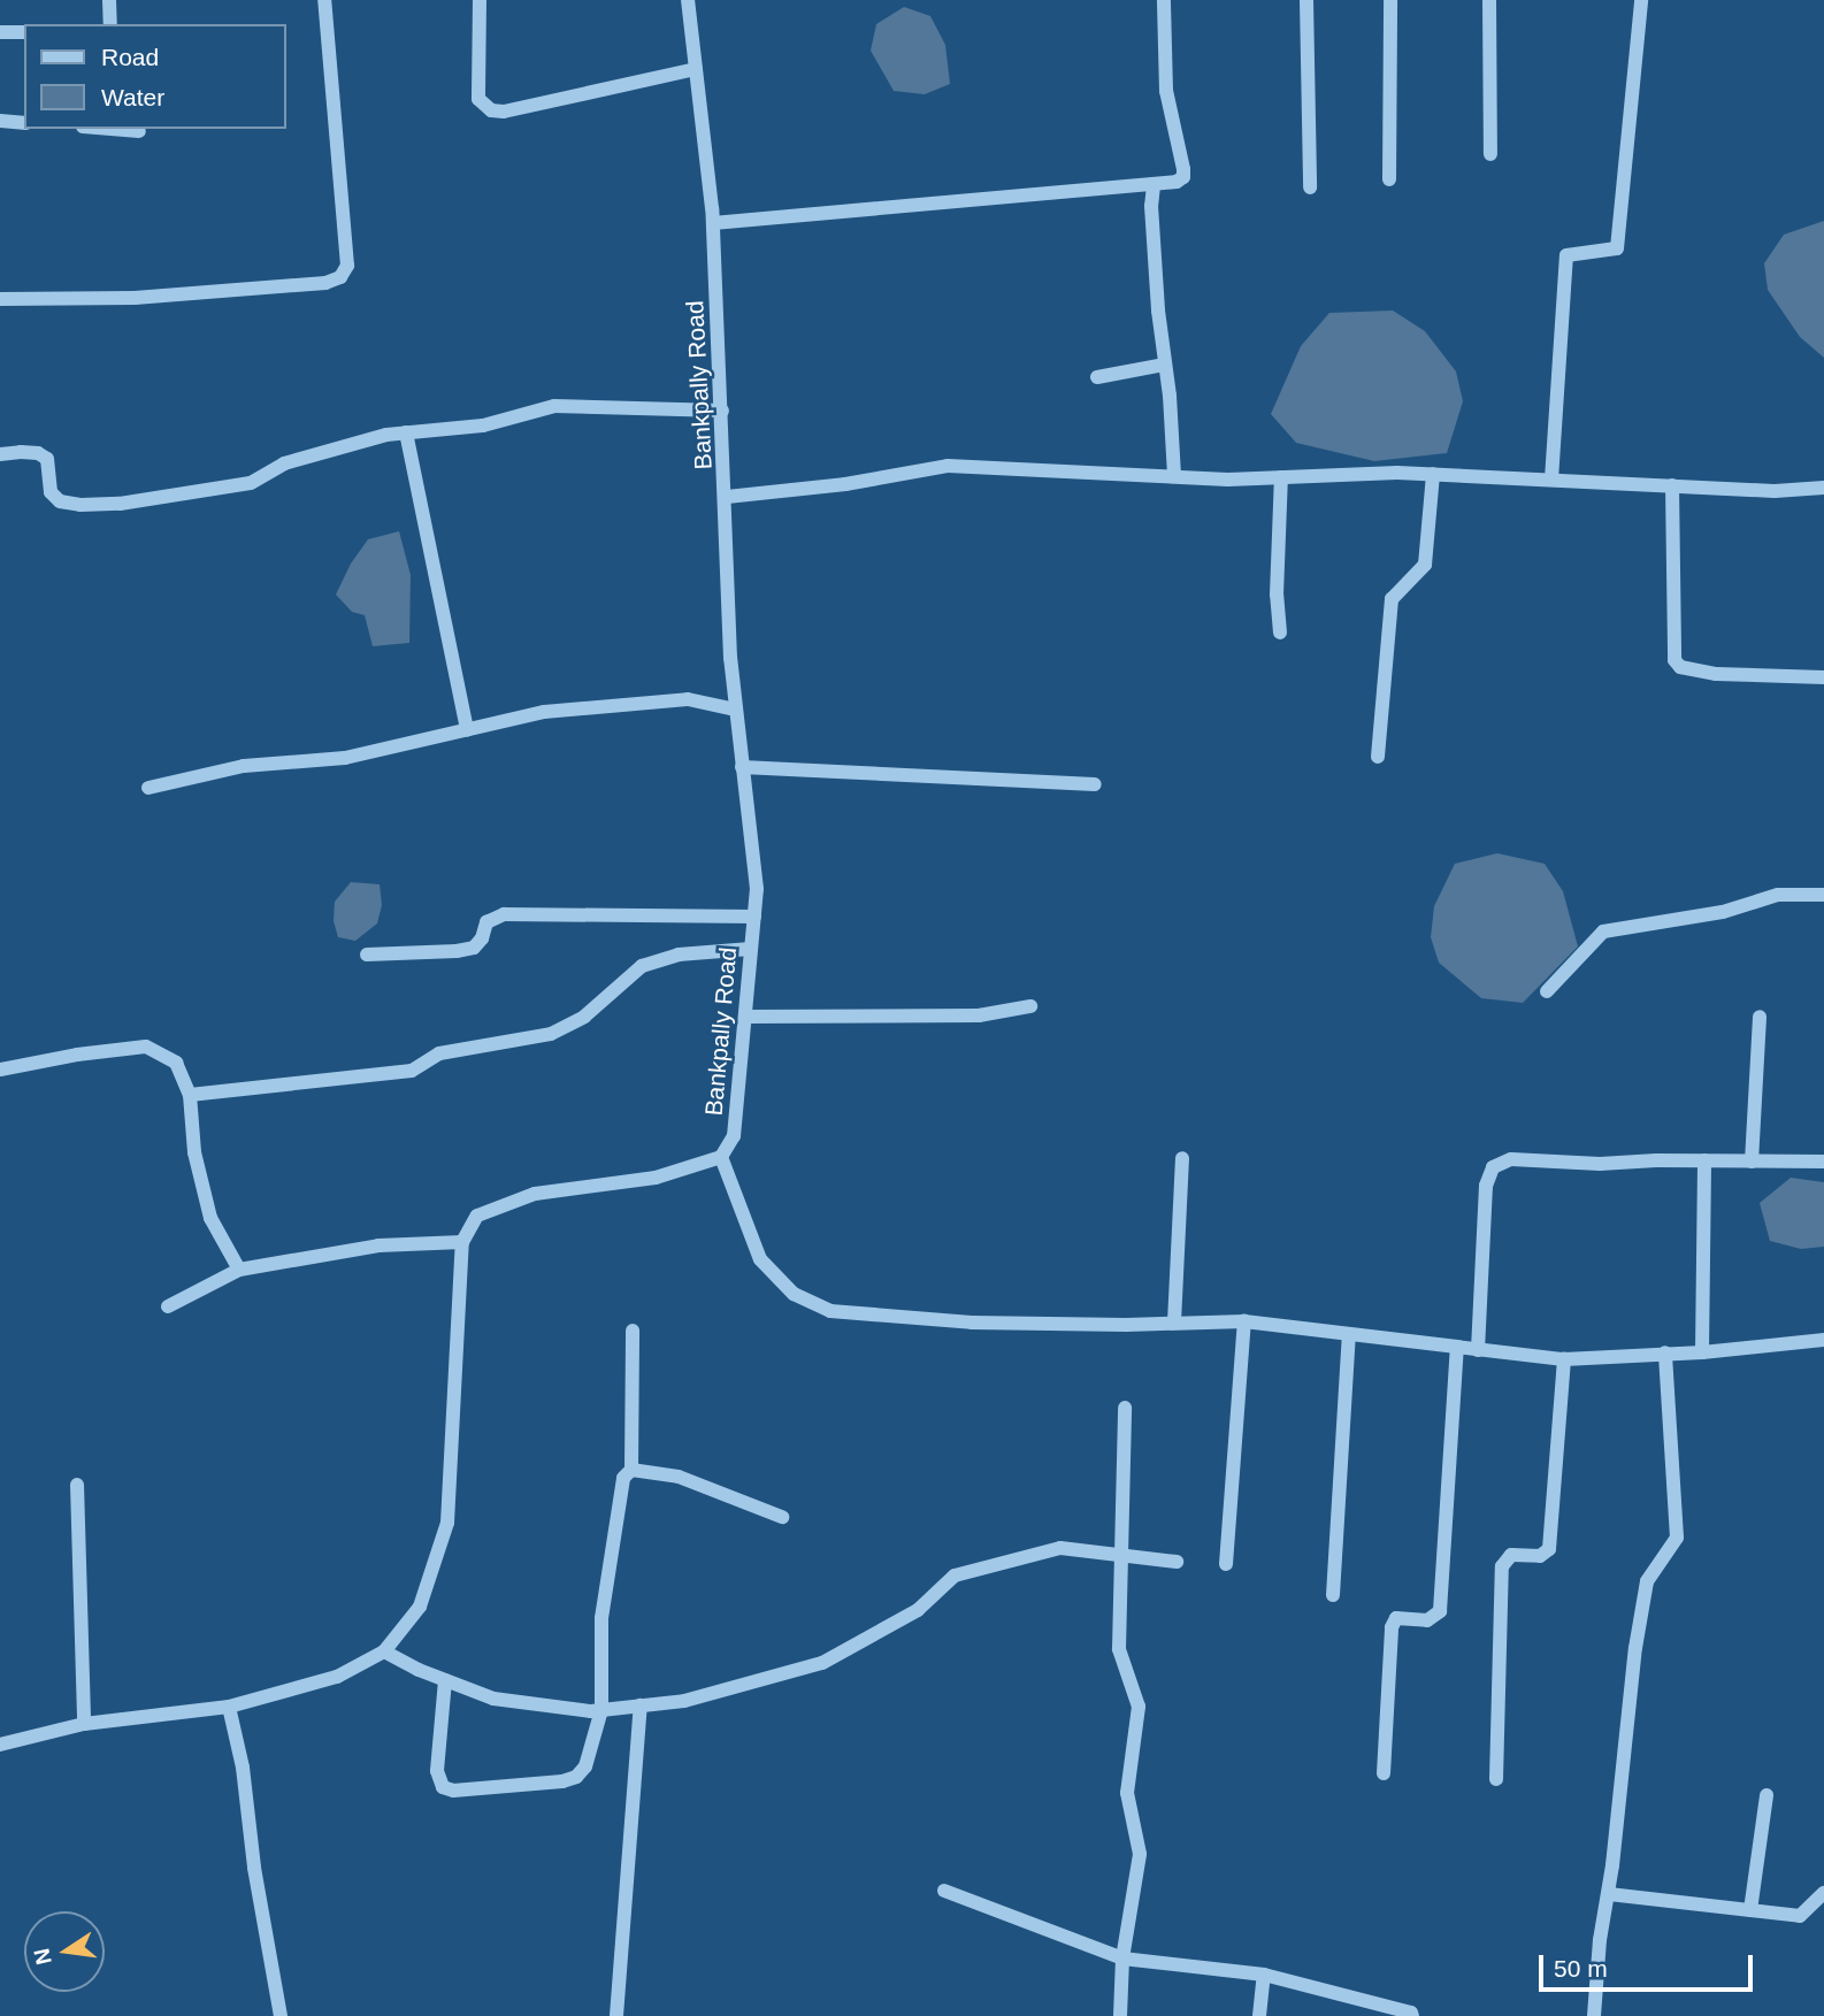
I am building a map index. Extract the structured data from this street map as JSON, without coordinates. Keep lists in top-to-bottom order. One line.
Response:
{"streets":{"street":["Bankpally Road"]},"legend":["Road","Water"],"scale_bar":"50 m","north":"left"}
